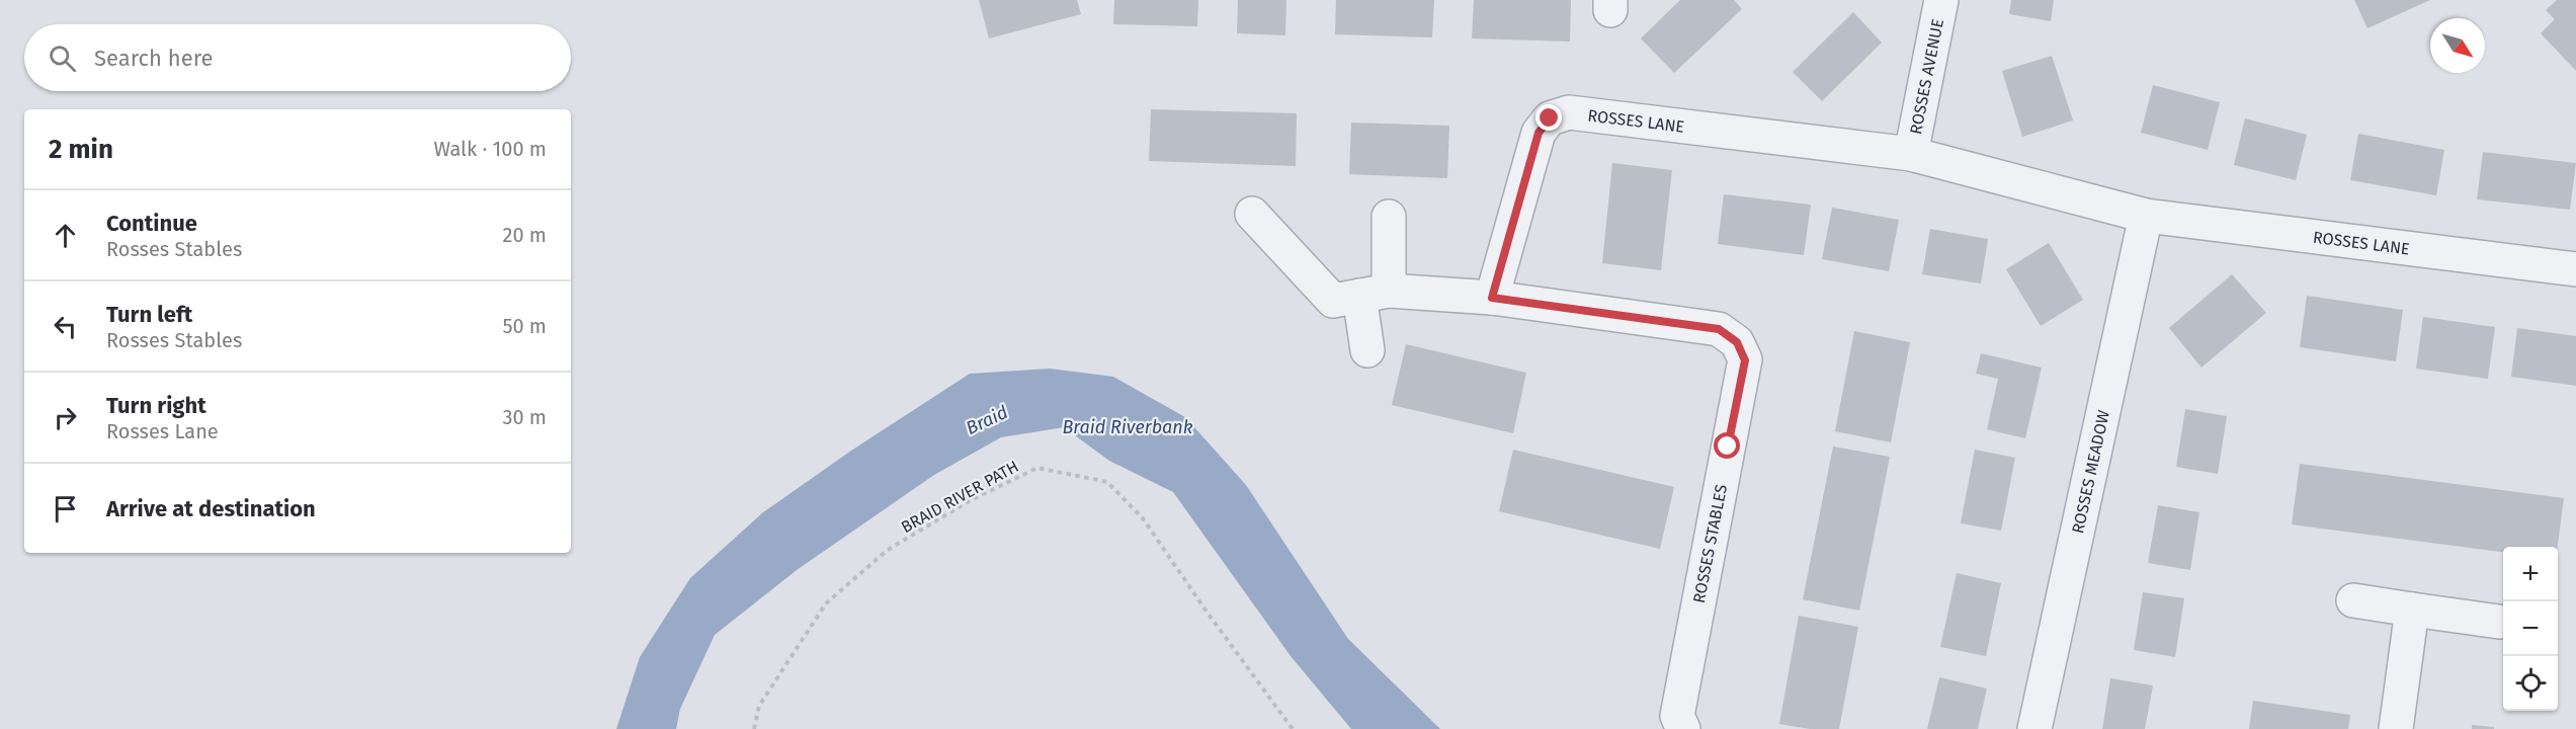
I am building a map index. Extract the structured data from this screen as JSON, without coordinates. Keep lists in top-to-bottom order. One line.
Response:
{"streets":{"street":["ROSSES AVENUE","ROSSES LANE","ROSSES MEADOW","ROSSES STABLES"],"path":["BRAID RIVER PATH"]},"crossings":[["ROSSES AVENUE","ROSSES LANE"],["ROSSES LANE","ROSSES MEADOW"],["ROSSES LANE","ROSSES STABLES"]],"water":["Braid","Braid Riverbank"],"north":"bottom right","page":{"search":"Search here","heading":["2 min","Walk · 100 m"],"list":[["Continue","Rosses Stables","20 m"],["Turn left","Rosses Stables","50 m"],["Turn right","Rosses Lane","30 m"],"Arrive at destination"],"map_buttons":["+","−"]}}
